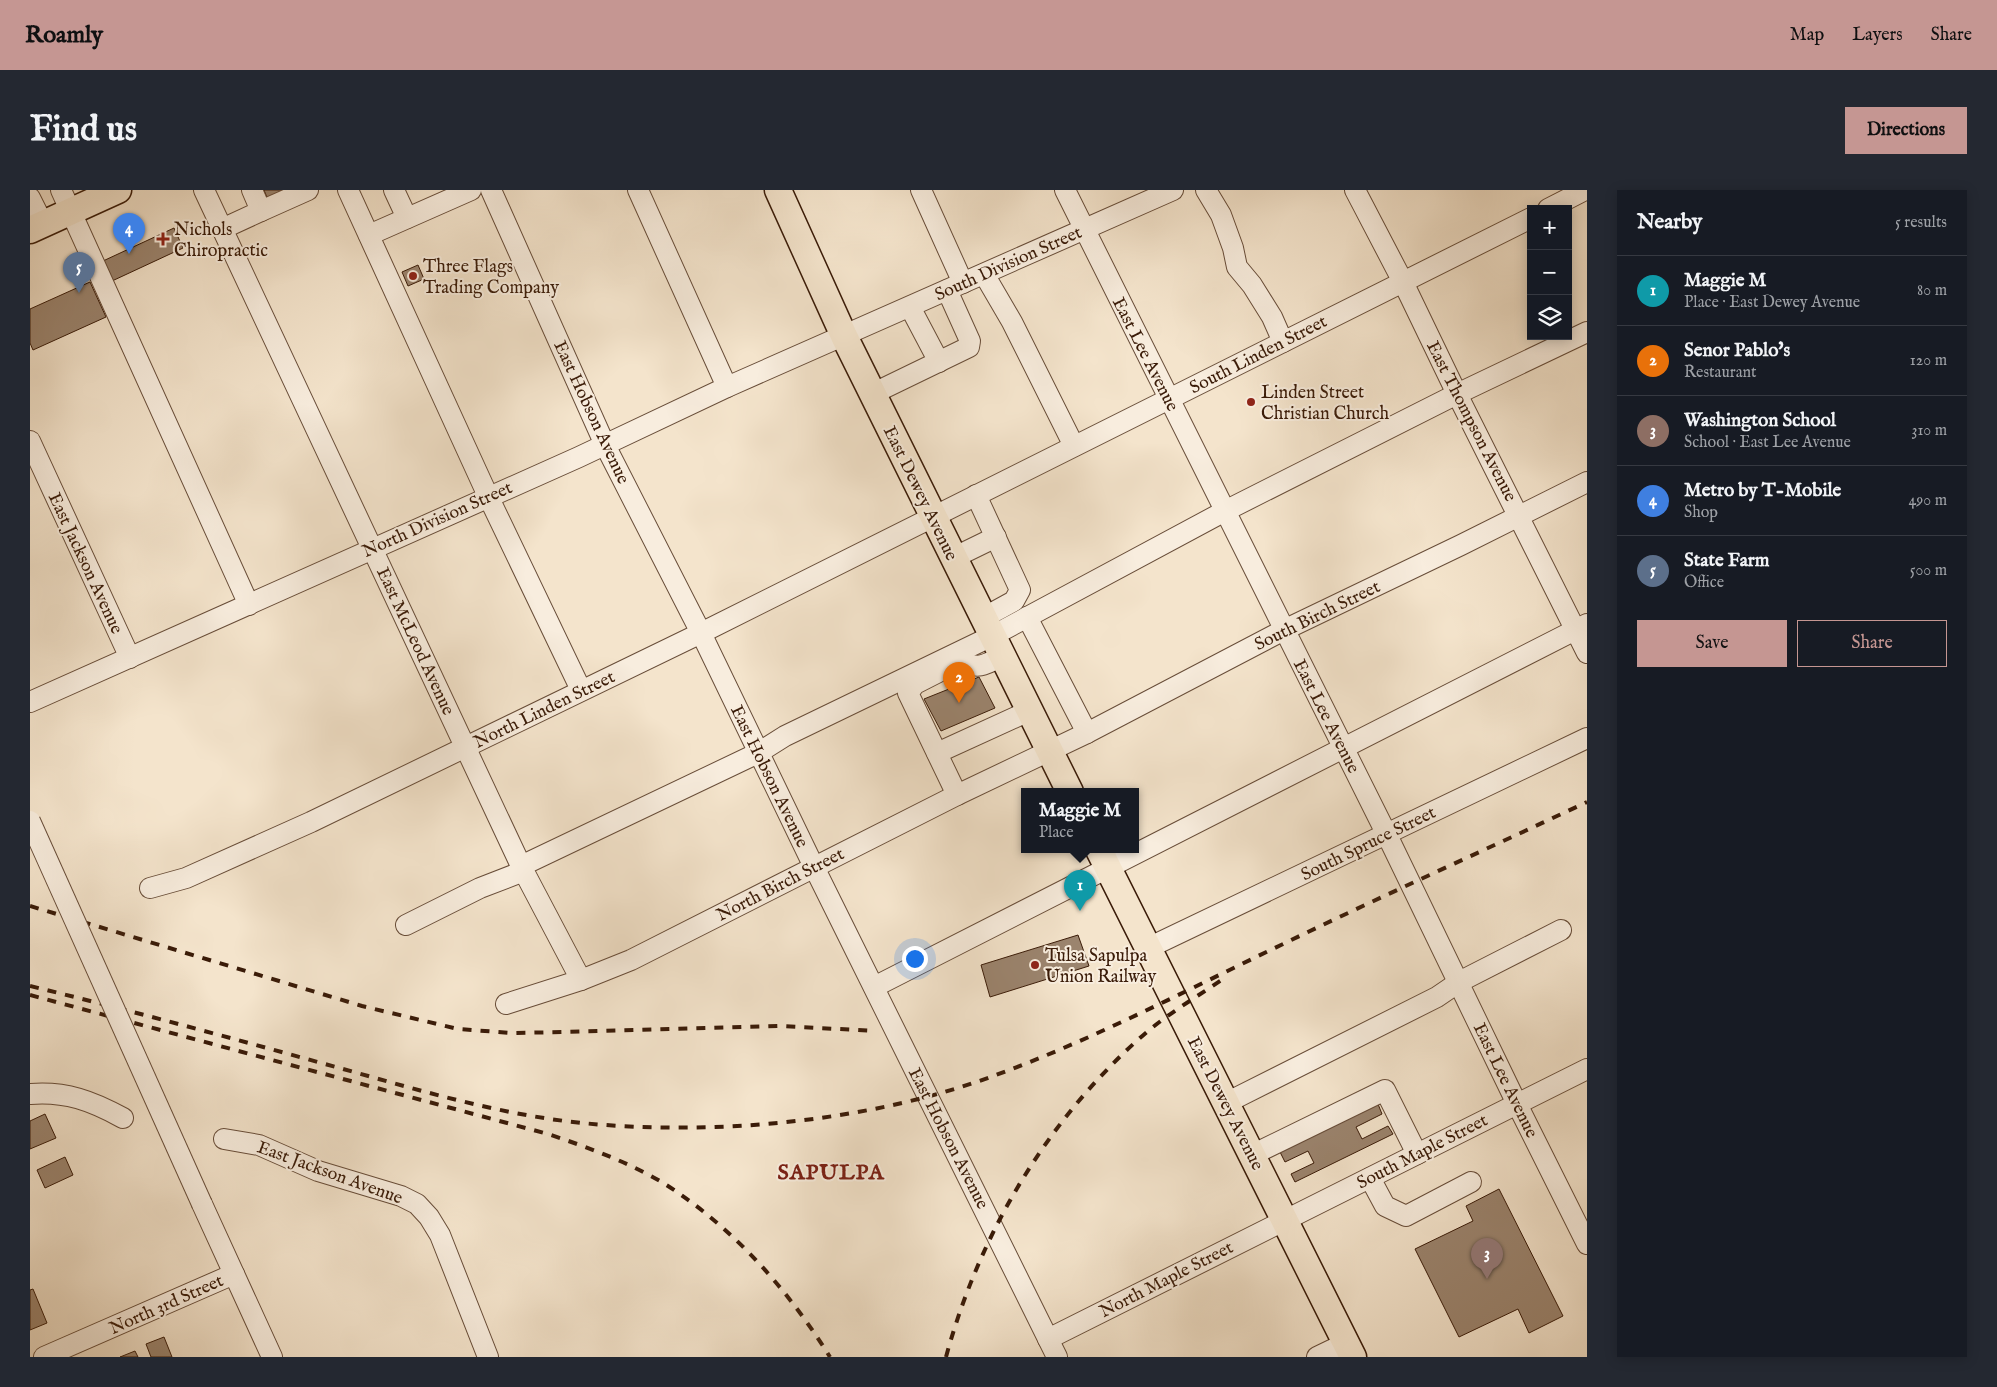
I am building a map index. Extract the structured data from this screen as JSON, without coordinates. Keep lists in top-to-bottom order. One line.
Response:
{"streets":{"main road":["East Dewey Avenue"],"street":["South Division Street","East Lee Avenue","South Linden Street","East Hobson Avenue","East Thompson Avenue","North Division Street","East Jackson Avenue","South Birch Street","East McLeod Avenue","North Linden Street","South Spruce Street","North Birch Street","South Maple Street","North Maple Street","North 3rd Street"]},"crossings":[["South Division Street","East Lee Avenue"],["South Division Street","East Dewey Avenue"],["South Division Street","North Division Street"],["East Lee Avenue","South Linden Street"],["East Lee Avenue","South Birch Street"],["East Lee Avenue","South Spruce Street"],["East Lee Avenue","South Maple Street"],["South Linden Street","East Thompson Avenue"],["South Linden Street","East Dewey Avenue"],["South Linden Street","North Linden Street"],["East Hobson Avenue","North Division Street"],["East Hobson Avenue","North Linden Street"],["East Hobson Avenue","North Birch Street"],["East Hobson Avenue","North Maple Street"],["East Thompson Avenue","South Birch Street"],["East Dewey Avenue","North Division Street"],["East Dewey Avenue","South Birch Street"],["East Dewey Avenue","North Linden Street"],["East Dewey Avenue","South Spruce Street"],["East Dewey Avenue","North Birch Street"],["East Dewey Avenue","South Maple Street"],["East Dewey Avenue","North Maple Street"],["North Division Street","East Jackson Avenue"],["North Division Street","East McLeod Avenue"],["South Birch Street","North Birch Street"],["East McLeod Avenue","North Linden Street"],["East McLeod Avenue","North Birch Street"],["South Maple Street","North Maple Street"]],"districts":["SAPULPA"],"places":{"health":["Nichols Chiropractic"],"other":["Three Flags Trading Company","Linden Street Christian Church","Tulsa Sapulpa Union Railway"]},"page":{"header":"Roamly","nav":["Map","Layers","Share"],"buttons":["Directions",["Save","Share"]],"title":"Find us","heading":["Nearby","5 results"],"map_buttons":["+","−"],"pins":["4","5","2","1","3"],"list":[{"mark":"1","name":"Maggie M","note":"Place · East Dewey Avenue","value":"80 m"},{"mark":"2","name":"Senor Pablo's","note":"Restaurant","value":"120 m"},{"mark":"3","name":"Washington School","note":"School · East Lee Avenue","value":"310 m"},{"mark":"4","name":"Metro by T-Mobile","note":"Shop","value":"490 m"},{"mark":"5","name":"State Farm","note":"Office","value":"500 m"}],"popup":["Maggie M","Place"]}}
